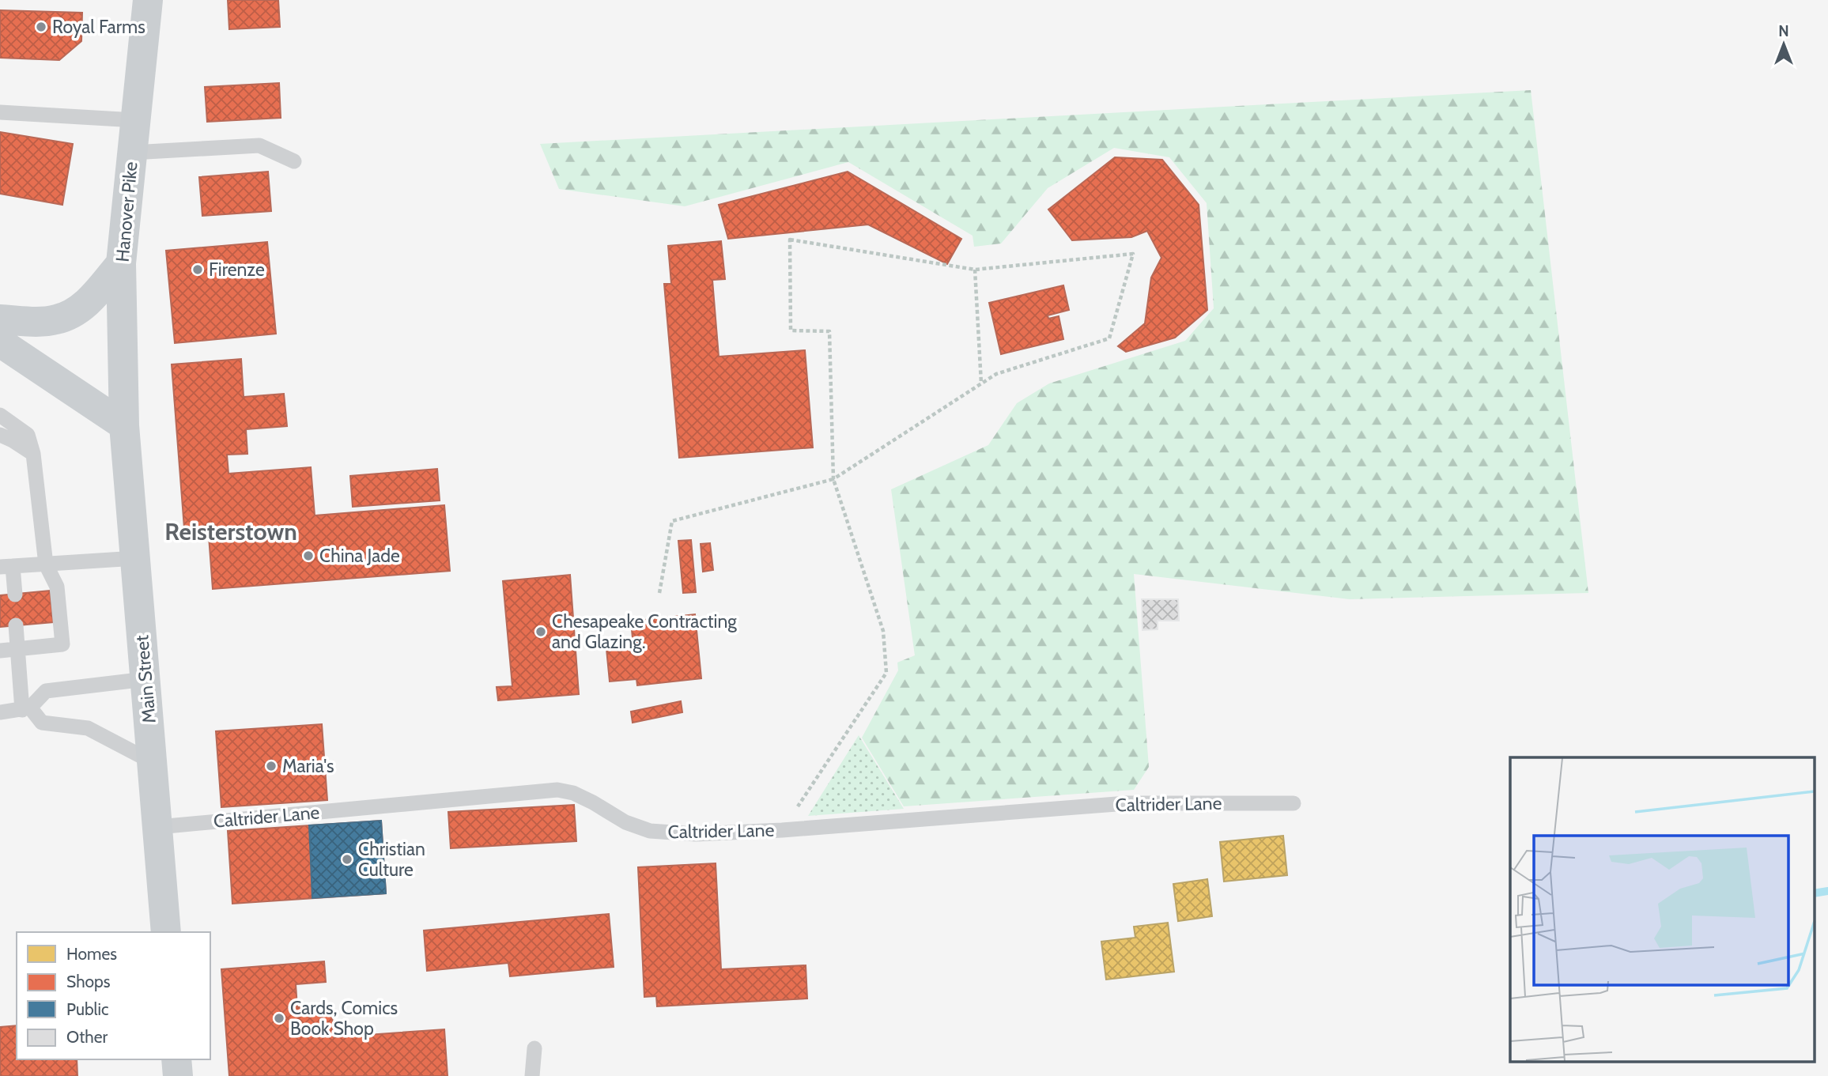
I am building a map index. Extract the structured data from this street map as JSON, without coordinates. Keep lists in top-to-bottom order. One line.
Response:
{"streets":{"main road":["Hanover Pike","Main Street"],"lane":["Caltrider Lane"]},"crossings":[["Hanover Pike","Main Street"],["Main Street","Caltrider Lane"]],"districts":["Reisterstown"],"places":["Royal Farms","Firenze","China Jade","Chesapeake Contracting and Glazing.","Maria's","Christian Culture","Cards, Comics Book Shop"],"legend":["Homes","Shops","Public","Other"],"north":"top"}
